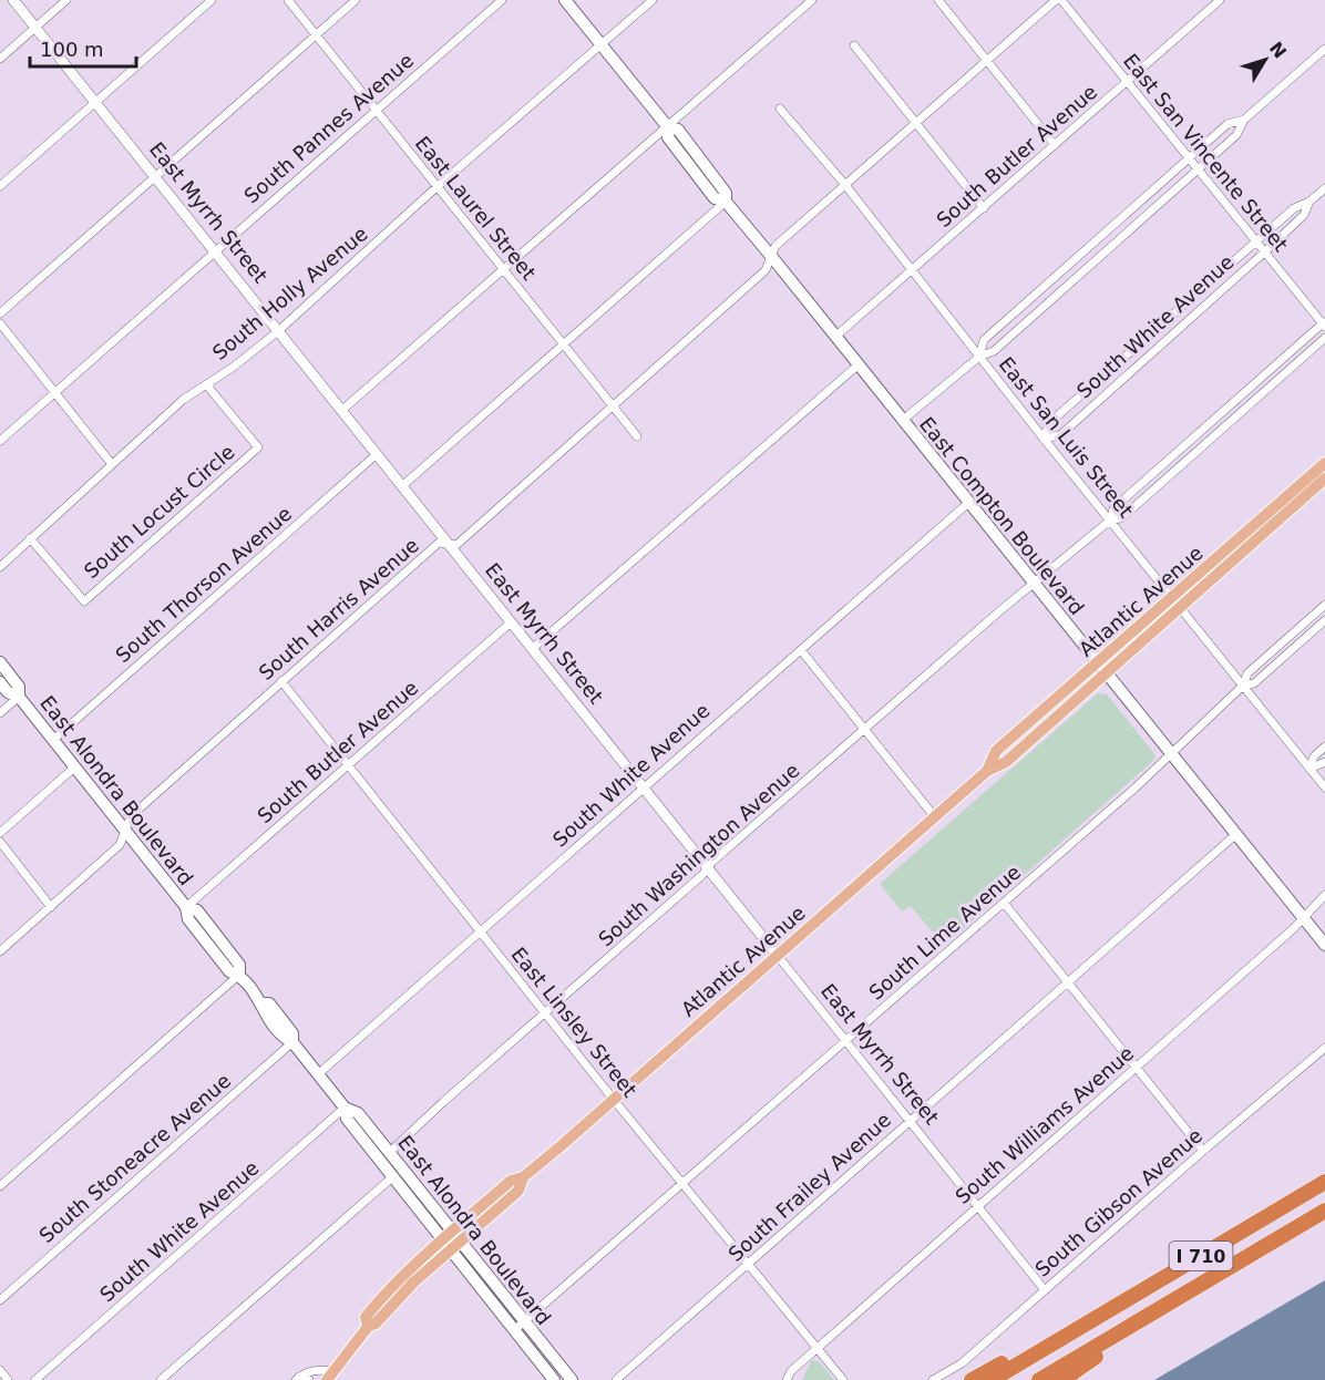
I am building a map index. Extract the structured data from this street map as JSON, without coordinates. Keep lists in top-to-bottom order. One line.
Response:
{"streets":{"highway":["I 710"],"main road":["East Compton Boulevard","Atlantic Avenue","East Alondra Boulevard"],"street":["South Pannes Avenue","East San Vincente Street","South Butler Avenue","East Laurel Street","East Myrrh Street","South Holly Avenue","South White Avenue","East San Luis Street","South Locust Circle","South Thorson Avenue","South Harris Avenue","South Washington Avenue","South Lime Avenue","East Linsley Street","South Williams Avenue","South Stoneacre Avenue","South Frailey Avenue","South Gibson Avenue"]},"crossings":[["South Pannes Avenue","East Laurel Street"],["South Pannes Avenue","East Myrrh Street"],["East San Vincente Street","South Butler Avenue"],["East San Vincente Street","South White Avenue"],["South Butler Avenue","East Myrrh Street"],["South Butler Avenue","East San Luis Street"],["South Butler Avenue","East Compton Boulevard"],["South Butler Avenue","East Alondra Boulevard"],["South Butler Avenue","East Linsley Street"],["East Laurel Street","South Holly Avenue"],["East Laurel Street","South Harris Avenue"],["East Myrrh Street","South Holly Avenue"],["East Myrrh Street","South White Avenue"],["East Myrrh Street","South Thorson Avenue"],["East Myrrh Street","Atlantic Avenue"],["East Myrrh Street","South Harris Avenue"],["East Myrrh Street","South Washington Avenue"],["East Myrrh Street","South Lime Avenue"],["East Myrrh Street","South Williams Avenue"],["East Myrrh Street","South Frailey Avenue"],["East Myrrh Street","South Gibson Avenue"],["South Holly Avenue","South Locust Circle"],["South Holly Avenue","East Compton Boulevard"],["South White Avenue","East San Luis Street"],["South White Avenue","East Compton Boulevard"],["South White Avenue","East Alondra Boulevard"],["South White Avenue","East Linsley Street"],["East San Luis Street","Atlantic Avenue"],["East San Luis Street","South Harris Avenue"],["East San Luis Street","South Washington Avenue"],["East San Luis Street","South Lime Avenue"],["East Compton Boulevard","Atlantic Avenue"],["East Compton Boulevard","South Harris Avenue"],["East Compton Boulevard","South Washington Avenue"],["East Compton Boulevard","South Lime Avenue"],["East Compton Boulevard","South Williams Avenue"],["East Compton Boulevard","South Frailey Avenue"],["South Thorson Avenue","East Alondra Boulevard"],["Atlantic Avenue","East Alondra Boulevard"],["Atlantic Avenue","East Linsley Street"],["South Harris Avenue","East Alondra Boulevard"],["South Harris Avenue","East Linsley Street"],["East Alondra Boulevard","South Washington Avenue"],["East Alondra Boulevard","South Lime Avenue"],["East Alondra Boulevard","South Stoneacre Avenue"],["South Washington Avenue","East Linsley Street"],["South Lime Avenue","East Linsley Street"],["East Linsley Street","South Williams Avenue"],["East Linsley Street","South Frailey Avenue"]],"scale_bar":"100 m","north":"top right"}
